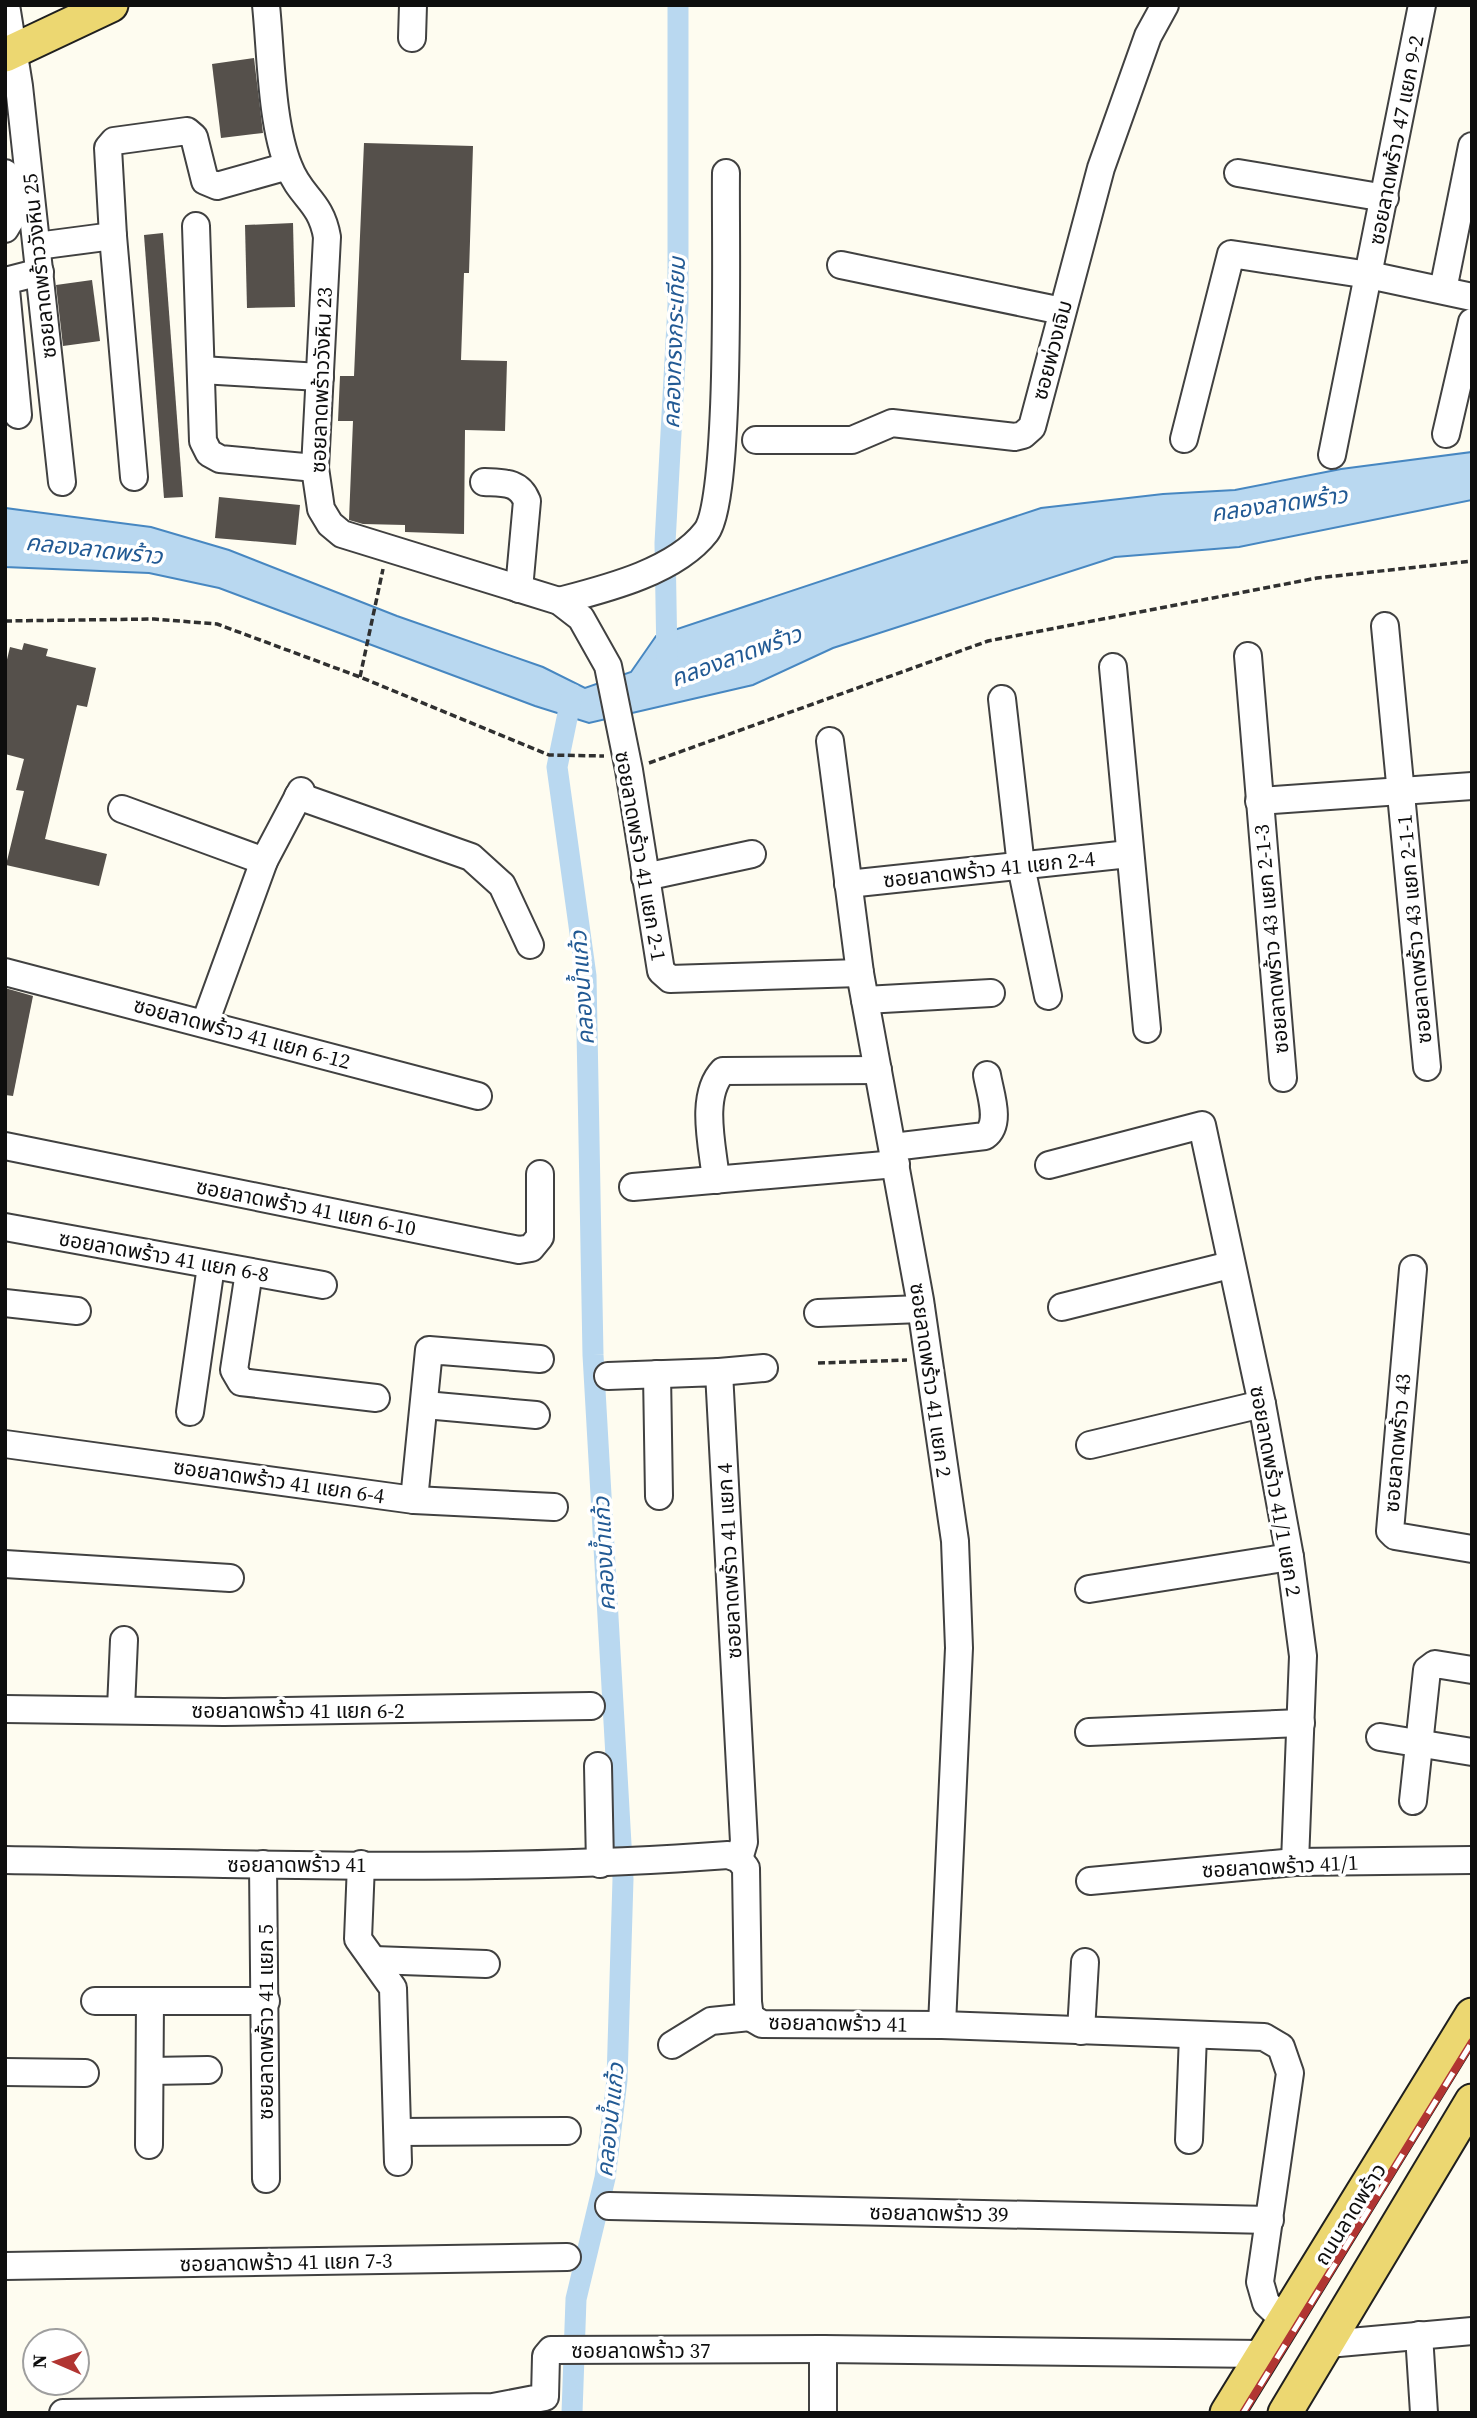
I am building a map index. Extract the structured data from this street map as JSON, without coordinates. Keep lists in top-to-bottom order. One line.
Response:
{"streets":{"main road":["ถนนลาดพร้าว"],"street":["ซอยลาดพร้าว 47 แยก 9-2","ซอยลาดพร้าววังหิน 25","ซอยพ่วงเจิม","ซอยลาดพร้าววังหิน 23","ซอยลาดพร้าว 41 แยก 2-1","ซอยลาดพร้าว 41 แยก 2-4","ซอยลาดพร้าว 43 แยก 2-1-1","ซอยลาดพร้าว 43 แยก 2-1-3","ซอยลาดพร้าว 41 แยก 6-12","ซอยลาดพร้าว 41 แยก 6-10","ซอยลาดพร้าว 41 แยก 6-8","ซอยลาดพร้าว 41 แยก 2","ซอยลาดพร้าว 43","ซอยลาดพร้าว 41 แยก 6-4","ซอยลาดพร้าว 41/1 แยก 2","ซอยลาดพร้าว 41 แยก 4","ซอยลาดพร้าว 41 แยก 6-2","ซอยลาดพร้าว 41","ซอยลาดพร้าว 41/1","ซอยลาดพร้าว 41 แยก 5","ซอยลาดพร้าว 39","ซอยลาดพร้าว 41 แยก 7-3","ซอยลาดพร้าว 37"]},"crossings":[["ซอยลาดพร้าววังหิน 23","ซอยลาดพร้าว 41 แยก 2-1"],["ซอยลาดพร้าว 41 แยก 2-1","ซอยลาดพร้าว 41 แยก 2"],["ซอยลาดพร้าว 41 แยก 2-4","ซอยลาดพร้าว 41 แยก 2"],["ซอยลาดพร้าว 41 แยก 2","ซอยลาดพร้าว 41"],["ซอยลาดพร้าว 41/1 แยก 2","ซอยลาดพร้าว 41/1"],["ซอยลาดพร้าว 41 แยก 4","ซอยลาดพร้าว 41"],["ซอยลาดพร้าว 41","ซอยลาดพร้าว 41 แยก 5"],["ซอยลาดพร้าว 41","ซอยลาดพร้าว 39"],["ซอยลาดพร้าว 41","ถนนลาดพร้าว"],["ถนนลาดพร้าว","ซอยลาดพร้าว 37"]],"water":["คลองทรงกระเทียม","คลองลาดพร้าว","คลองน้ำแก้ว"],"north":"left"}
